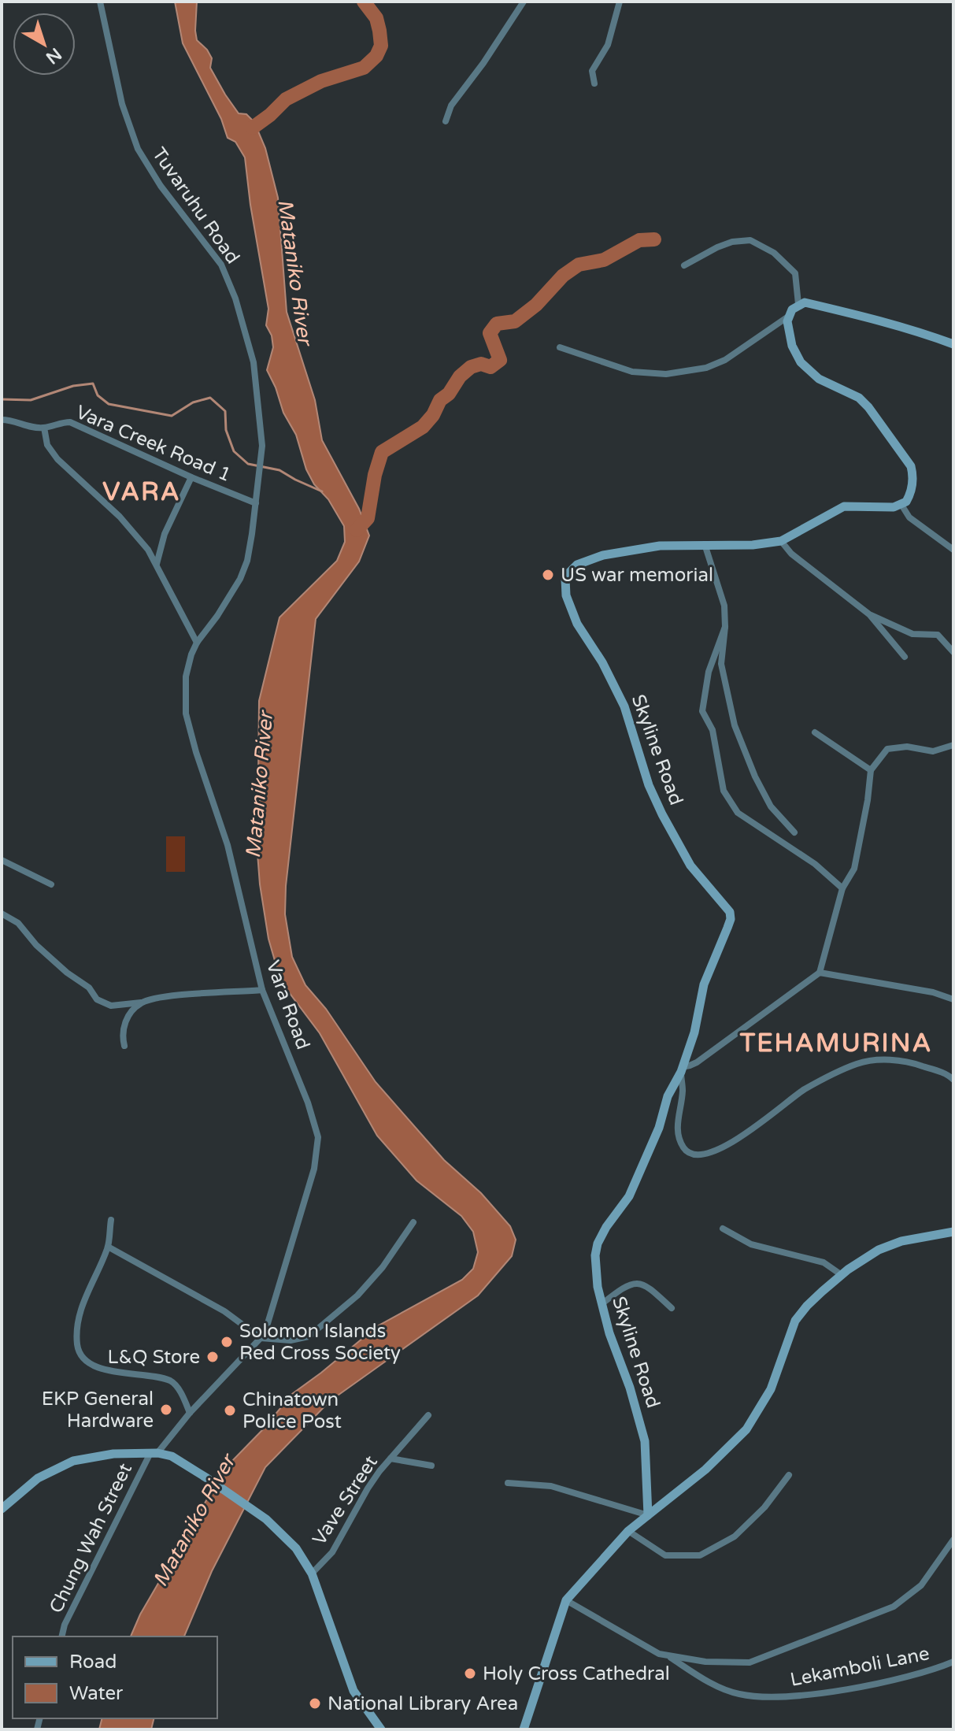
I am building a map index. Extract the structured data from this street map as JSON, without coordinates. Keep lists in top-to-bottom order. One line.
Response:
{"streets":{"street":["Tuvaruhu Road","Vara Creek Road 1","Skyline Road","Vara Road","Vave Street","Chung Wah Street","Lekamboli Lane"]},"crossings":[["Tuvaruhu Road","Vara Creek Road 1"],["Tuvaruhu Road","Vara Road"],["Vara Creek Road 1","Vara Road"],["Vara Road","Chung Wah Street"]],"districts":["VARA","TEHAMURINA"],"water":["Mataniko River"],"places":["US war memorial","Solomon Islands Red Cross Society","L&Q Store","EKP General Hardware","Chinatown Police Post","Holy Cross Cathedral","National Library Area"],"legend":["Road","Water"],"north":"bottom right"}
